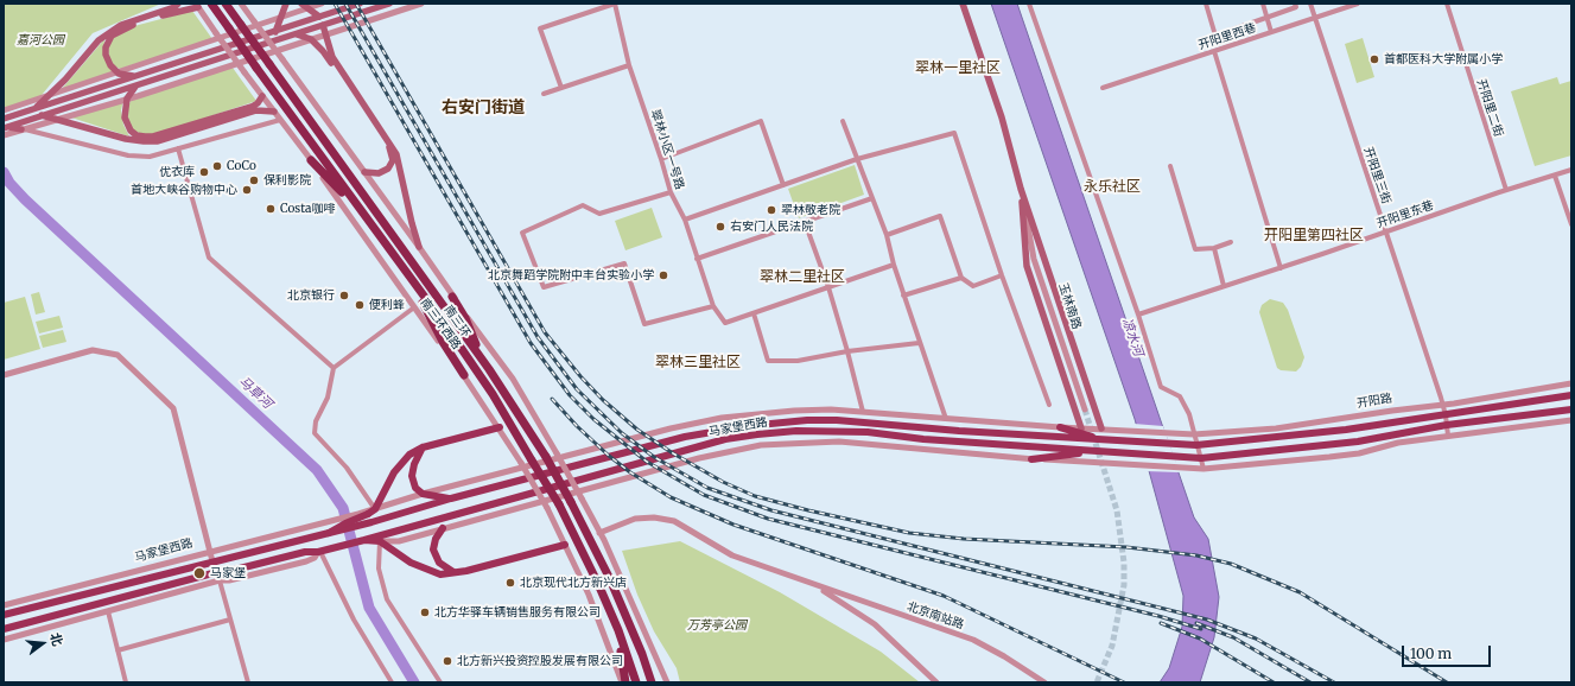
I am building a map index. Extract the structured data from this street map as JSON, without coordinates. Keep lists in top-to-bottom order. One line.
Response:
{"streets":{"highway":["南三环"],"main road":["玉林南路","开阳路","马家堡西路"],"street":["开阳里西巷","开阳里二街","翠林小区一号路","开阳里三街","开阳里东巷","南三环西路","北京南站路"]},"crossings":[["开阳里西巷","开阳里三街"],["开阳里二街","开阳里东巷"],["开阳里三街","开阳里东巷"],["开阳里三街","开阳路"],["玉林南路","马家堡西路"],["开阳路","马家堡西路"]],"districts":["翠林一里社区","右安门街道","永乐社区","开阳里第四社区","翠林二里社区","翠林三里社区"],"water":["凉水河","马草河"],"parks":["嘉河公园","万芳亭公园"],"places":["首都医科大学附属小学","CoCo","优衣库","保利影院","首地大峡谷购物中心","Costa咖啡","翠林敬老院","右安门人民法院","北京舞蹈学院附中丰台实验小学","北京银行","便利蜂","马家堡","北京现代北方新兴店","北方华驿车辆销售服务有限公司","北方新兴投资控股发展有限公司"],"scale_bar":"100 m","north":"right"}
